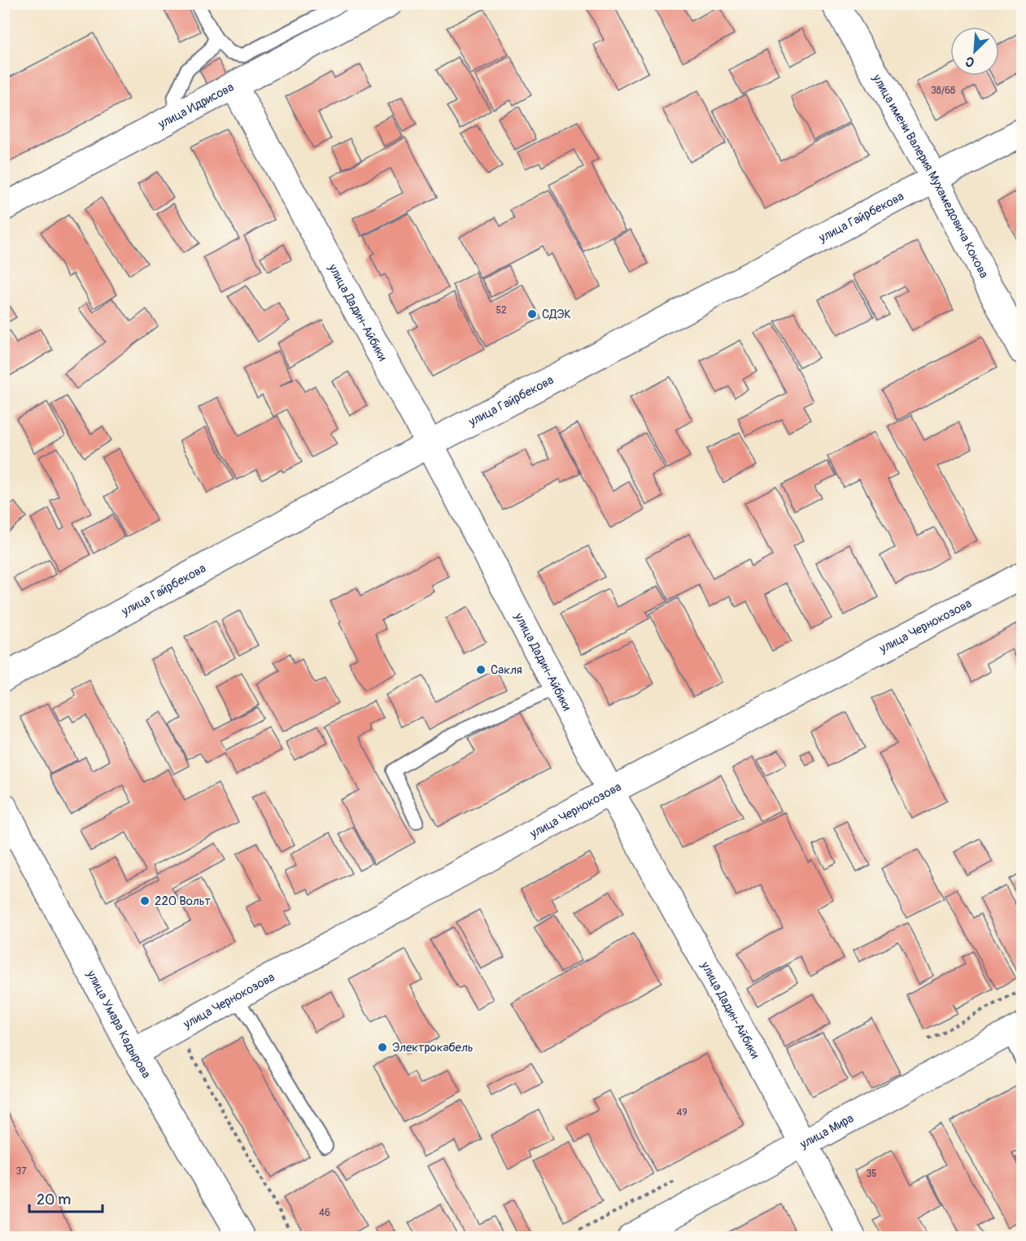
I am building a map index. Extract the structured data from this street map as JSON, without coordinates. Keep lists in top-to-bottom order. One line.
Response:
{"streets":{"street":["улица Идрисова","улица имени Валерия Мухамедовича Кокова","улица Гайрбекова","улица Дадин-Айбики","улица Чернокозова","улица Умара Кадырова","улица Мира"]},"crossings":[["улица Идрисова","улица Дадин-Айбики"],["улица имени Валерия Мухамедовича Кокова","улица Гайрбекова"],["улица Гайрбекова","улица Дадин-Айбики"],["улица Дадин-Айбики","улица Чернокозова"],["улица Дадин-Айбики","улица Мира"],["улица Чернокозова","улица Умара Кадырова"]],"places":["СДЭК","Сакля","220 Вольт","Электрокабель"],"house_numbers":["38/68","52","49","37","35","46"],"scale_bar":"20 m","north":"bottom left"}
